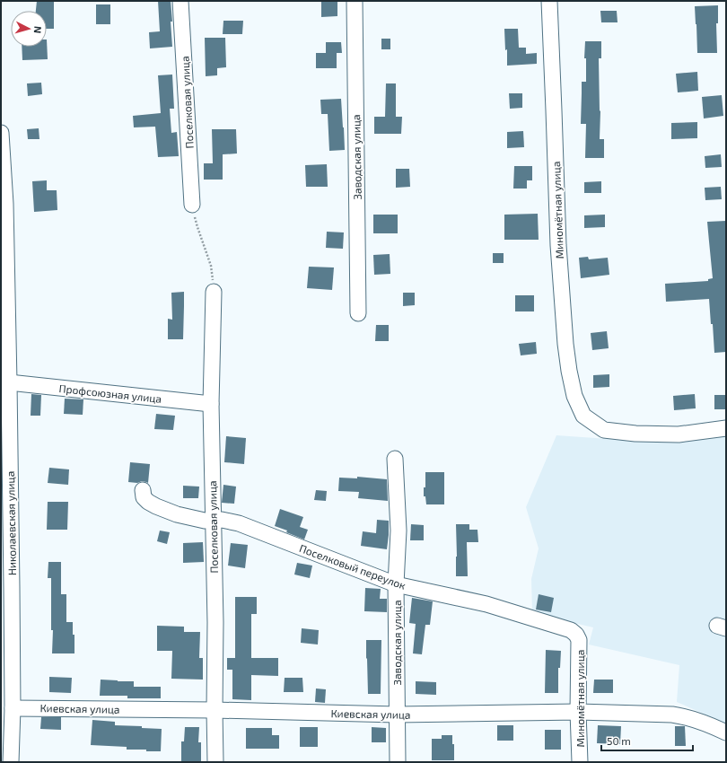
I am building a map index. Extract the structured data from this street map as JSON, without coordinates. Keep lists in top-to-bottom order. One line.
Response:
{"streets":{"street":["Поселковая улица","Заводская улица","Миномётная улица","Профсоюзная улица","Николаевская улица","Поселковый переулок","Киевская улица"]},"crossings":[["Поселковая улица","Профсоюзная улица"],["Поселковая улица","Поселковый переулок"],["Поселковая улица","Киевская улица"],["Заводская улица","Поселковый переулок"],["Заводская улица","Киевская улица"],["Миномётная улица","Поселковый переулок"],["Миномётная улица","Киевская улица"],["Профсоюзная улица","Николаевская улица"],["Николаевская улица","Киевская улица"]],"scale_bar":"50 m","north":"right"}
